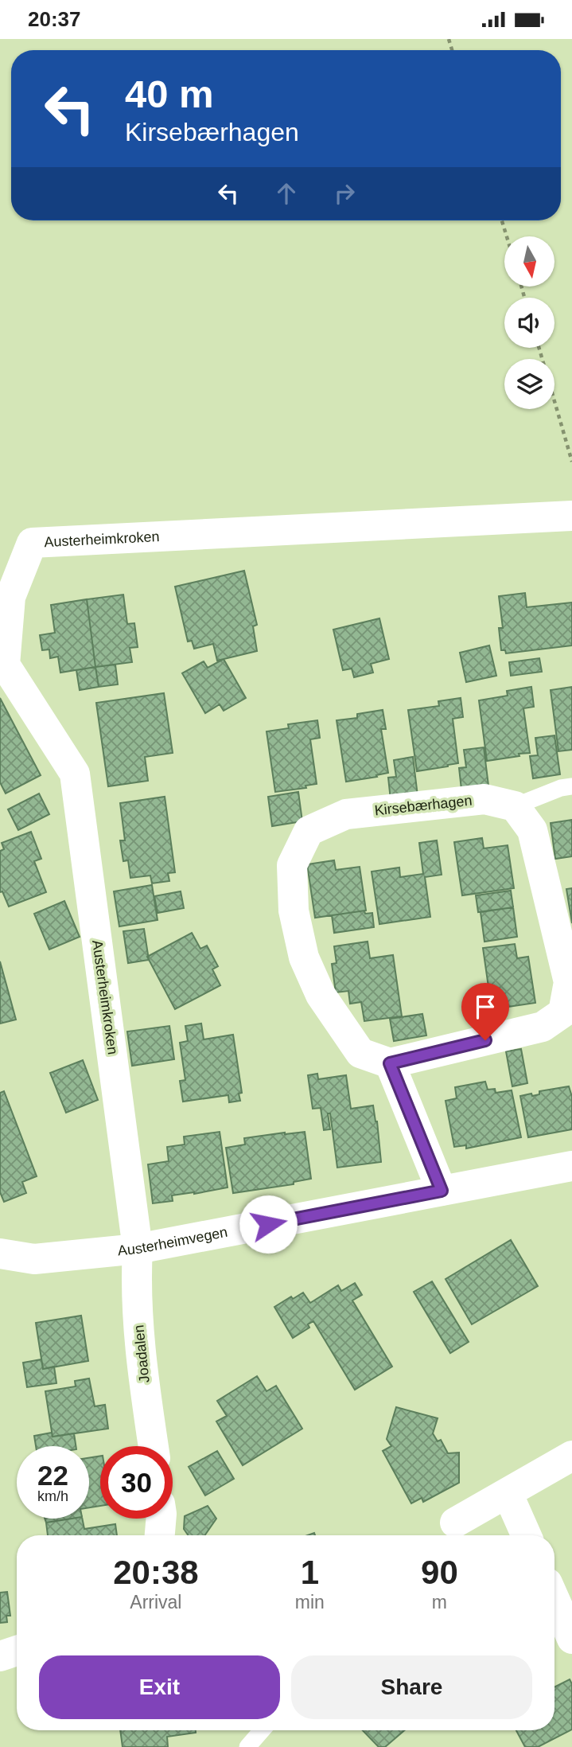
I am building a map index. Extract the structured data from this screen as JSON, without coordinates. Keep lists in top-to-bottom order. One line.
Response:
{"streets":{"street":["Austerheimkroken","Kirsebærhagen","Austerheimvegen","Joadalen"]},"crossings":[["Austerheimkroken","Austerheimvegen"],["Austerheimkroken","Joadalen"],["Austerheimvegen","Joadalen"]],"north":"bottom","page":{"status":"20:37","turn":["40 m","Kirsebærhagen"],"speed":"22 km/h","limit":"30","eta":["20:38","Arrival","1","min","90","m"],"buttons":["Exit","Share"]}}
